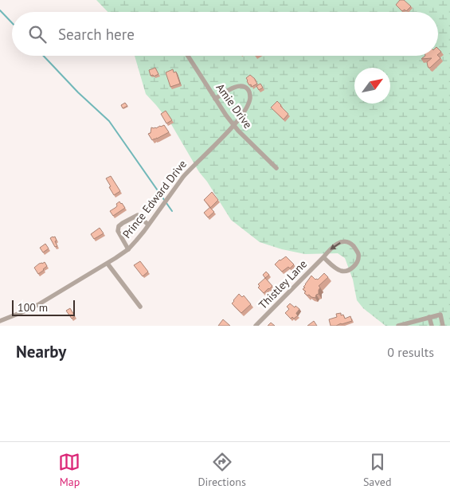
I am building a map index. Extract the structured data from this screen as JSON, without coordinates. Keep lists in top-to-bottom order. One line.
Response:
{"streets":{"street":["Amie Drive","Prince Edward Drive","Thistley Lane"]},"crossings":[["Amie Drive","Prince Edward Drive"]],"scale_bar":"100 m","north":"top right","page":{"search":"Search here","scale":"100 m","heading":["Nearby","0 results"],"nav":["Map","Directions","Saved"]}}
